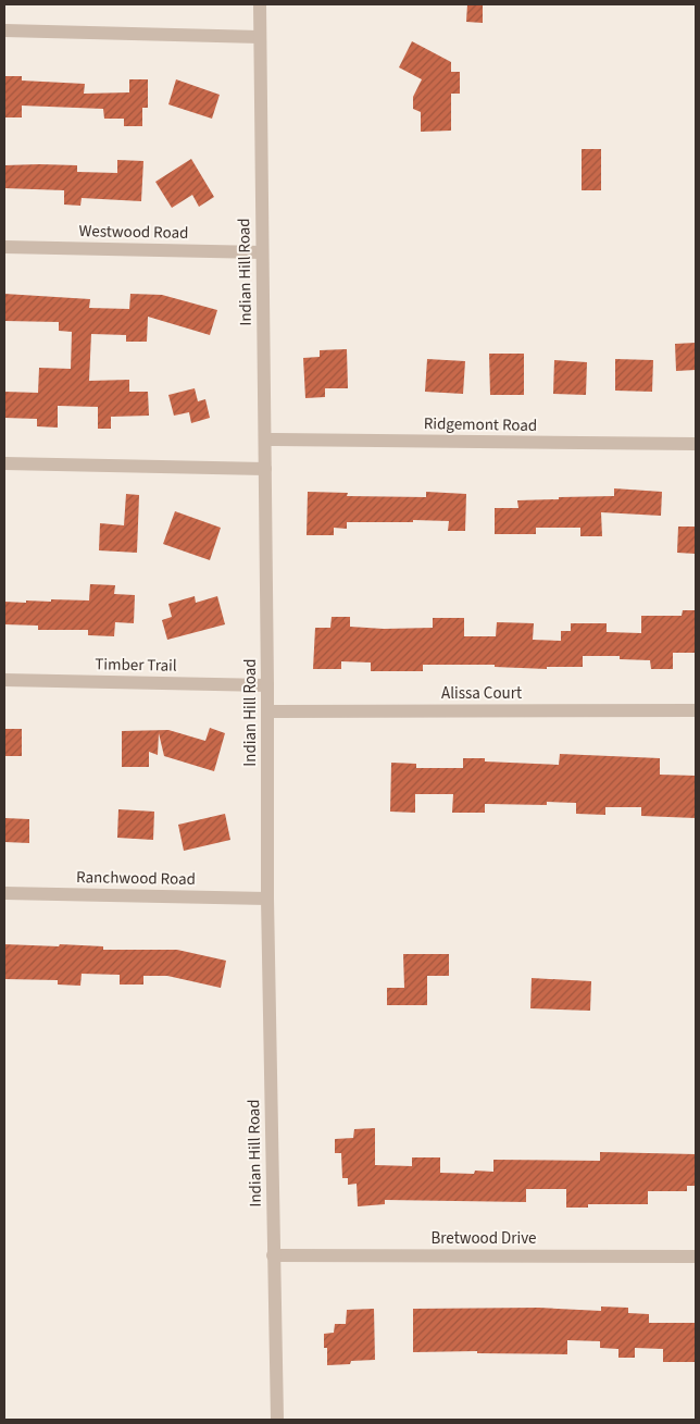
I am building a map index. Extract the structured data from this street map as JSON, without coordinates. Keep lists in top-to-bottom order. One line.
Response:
{"streets":{"street":["Westwood Road","Indian Hill Road","Ridgemont Road","Timber Trail","Alissa Court","Ranchwood Road","Bretwood Drive"]},"crossings":[["Westwood Road","Indian Hill Road"],["Indian Hill Road","Ridgemont Road"],["Indian Hill Road","Timber Trail"],["Indian Hill Road","Alissa Court"],["Indian Hill Road","Ranchwood Road"],["Indian Hill Road","Bretwood Drive"]]}
